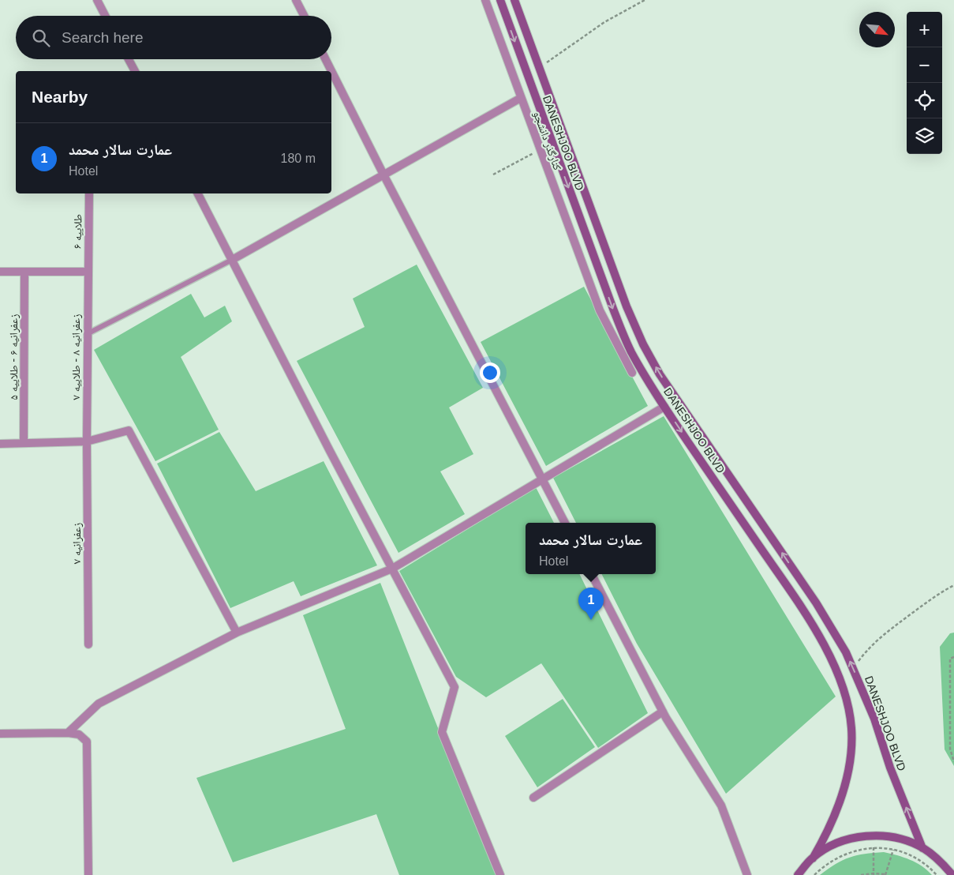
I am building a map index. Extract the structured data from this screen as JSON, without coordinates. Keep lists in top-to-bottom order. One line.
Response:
{"streets":{"main road":["DANESHJOO BLVD"],"street":["کنارگذر دانشجو","طلاییه ۶","زعفرانیه ۶ - طلاییه ۵","زعفرانیه ۸ - طلاییه ۷","زعفرانیه ۷"]},"crossings":[["طلاییه ۶","زعفرانیه ۸ - طلاییه ۷"],["زعفرانیه ۸ - طلاییه ۷","زعفرانیه ۷"]],"north":"bottom right","page":{"map_buttons":["+","−"],"search":"Search here","heading":"Nearby","list":[{"mark":"1","name":"عمارت سالار محمد","note":"Hotel","value":"180 m"}],"popup":["عمارت سالار محمد","Hotel"],"pins":"1"}}
